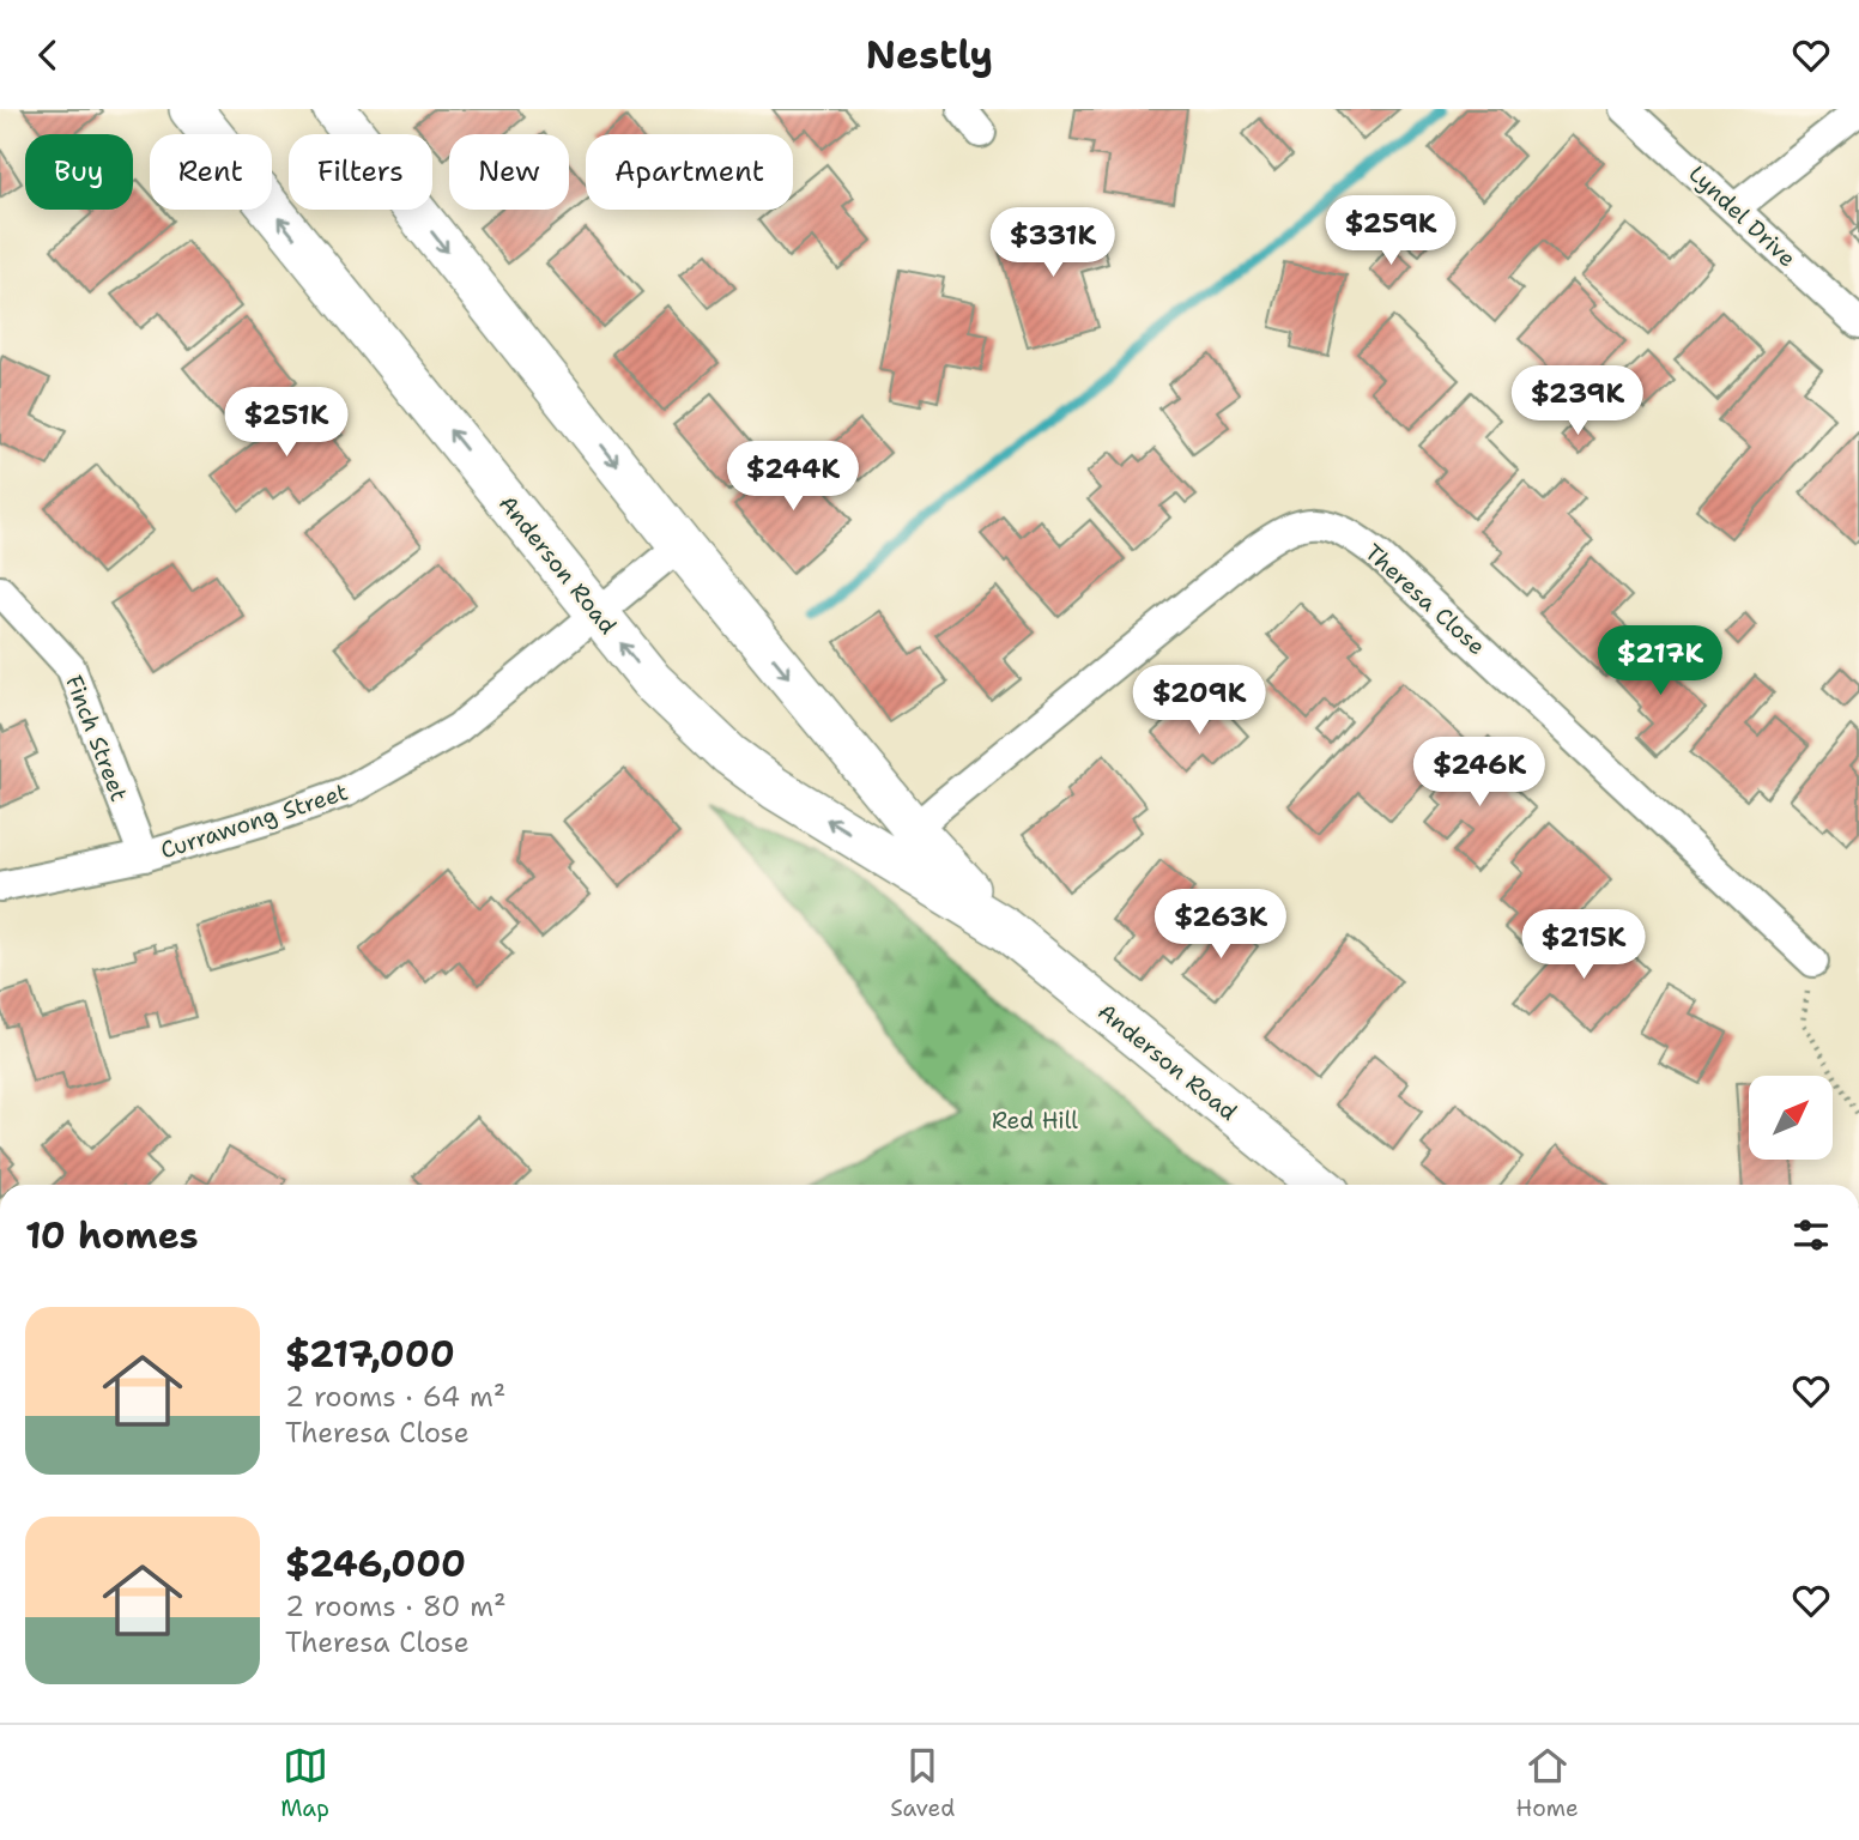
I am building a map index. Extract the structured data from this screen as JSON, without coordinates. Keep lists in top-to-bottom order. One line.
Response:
{"streets":{"street":["Lyndel Drive","Anderson Road","Theresa Close","Finch Street","Currawong Street"]},"crossings":[["Anderson Road","Theresa Close"],["Anderson Road","Currawong Street"],["Finch Street","Currawong Street"]],"parks":["Red Hill"],"north":"top right","page":{"header":"Nestly","chip":["Buy","Rent","Filters","New","Apartment"],"price":["$259K","$331K","$239K","$251K","$244K","$217K","$209K","$246K","$263K","$215K"],"heading":"10 homes","list":[{"name":"$217,000","note":"2 rooms · 64 m² · Theresa Close"},{"name":"$246,000","note":"2 rooms · 80 m² · Theresa Close"}],"tabs":["Map","Saved","Home"]}}
